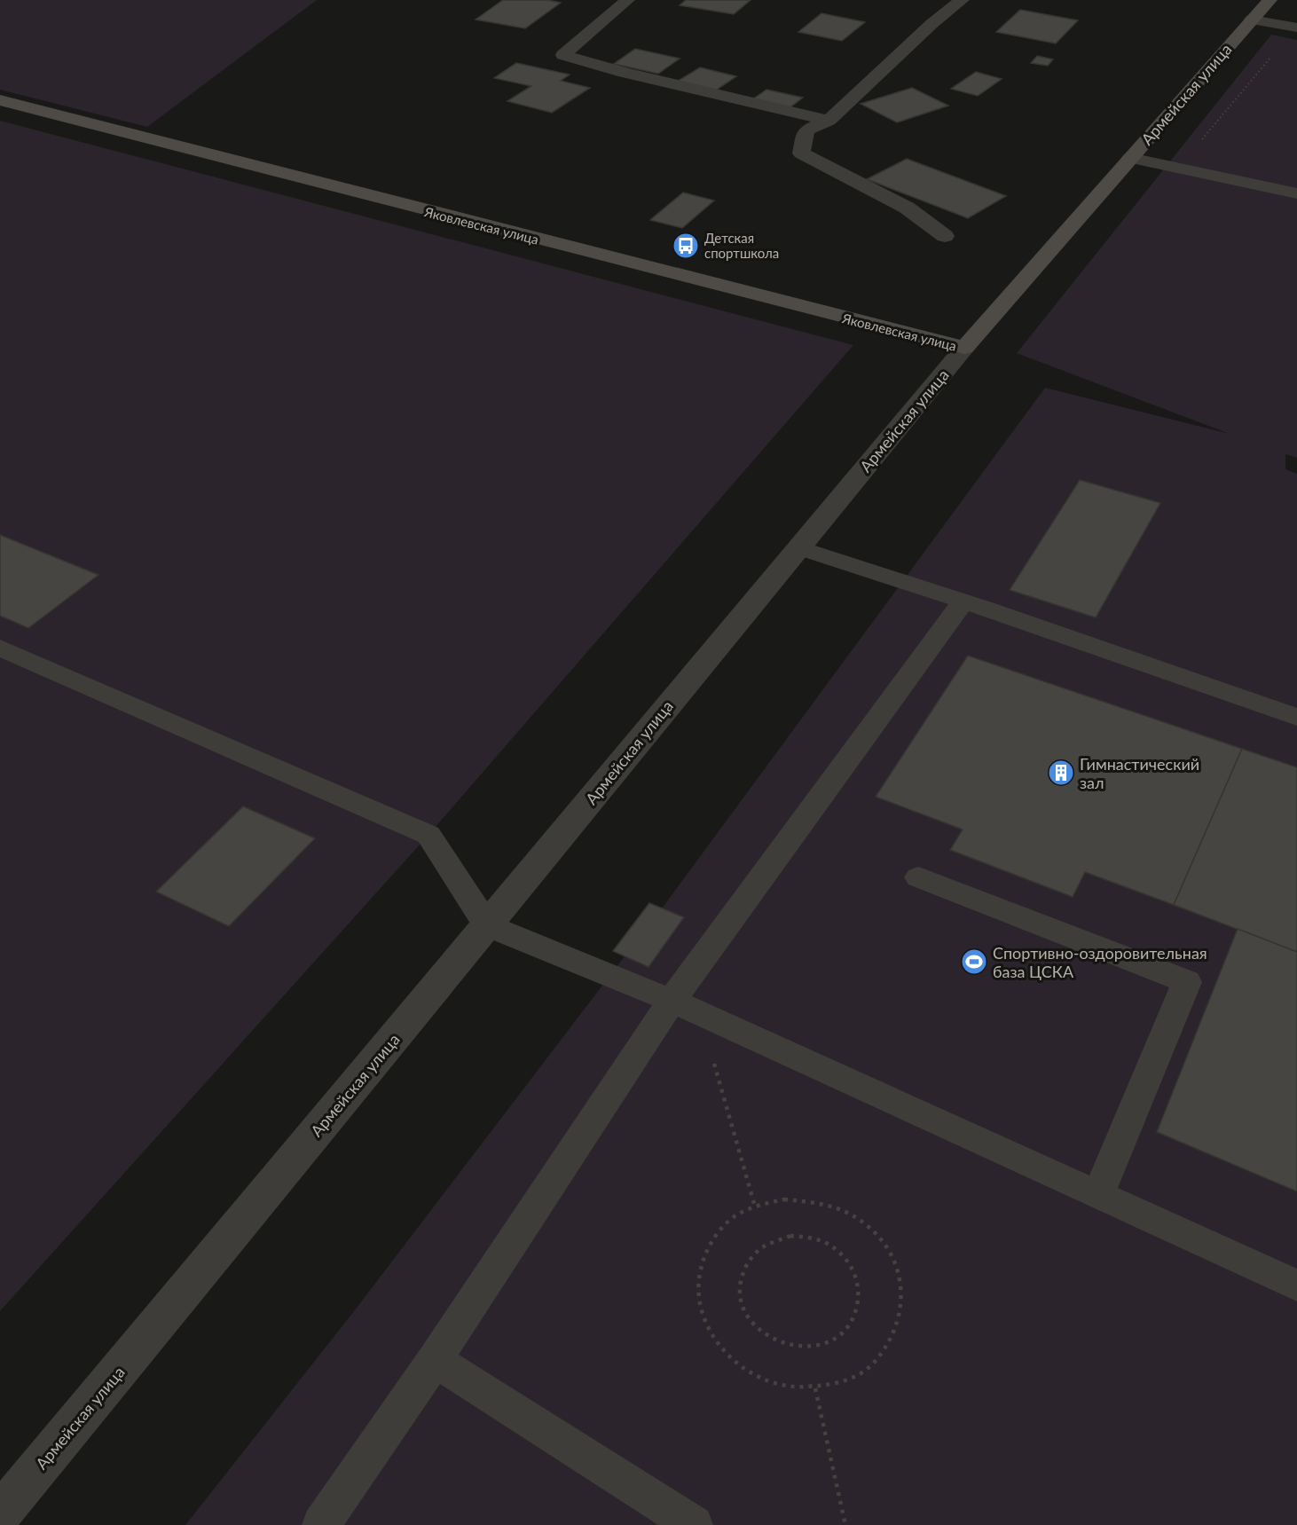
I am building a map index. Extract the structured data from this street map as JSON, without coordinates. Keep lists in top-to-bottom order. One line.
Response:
{"streets":{"street":["Армейская улица","Яковлевская улица"]},"crossings":[["Армейская улица","Яковлевская улица"]],"places":{"bus stop":["Детская спортшкола"],"building":["Гимнастический зал"],"sports":["Спортивно-оздоровительная база ЦСКА"]}}
